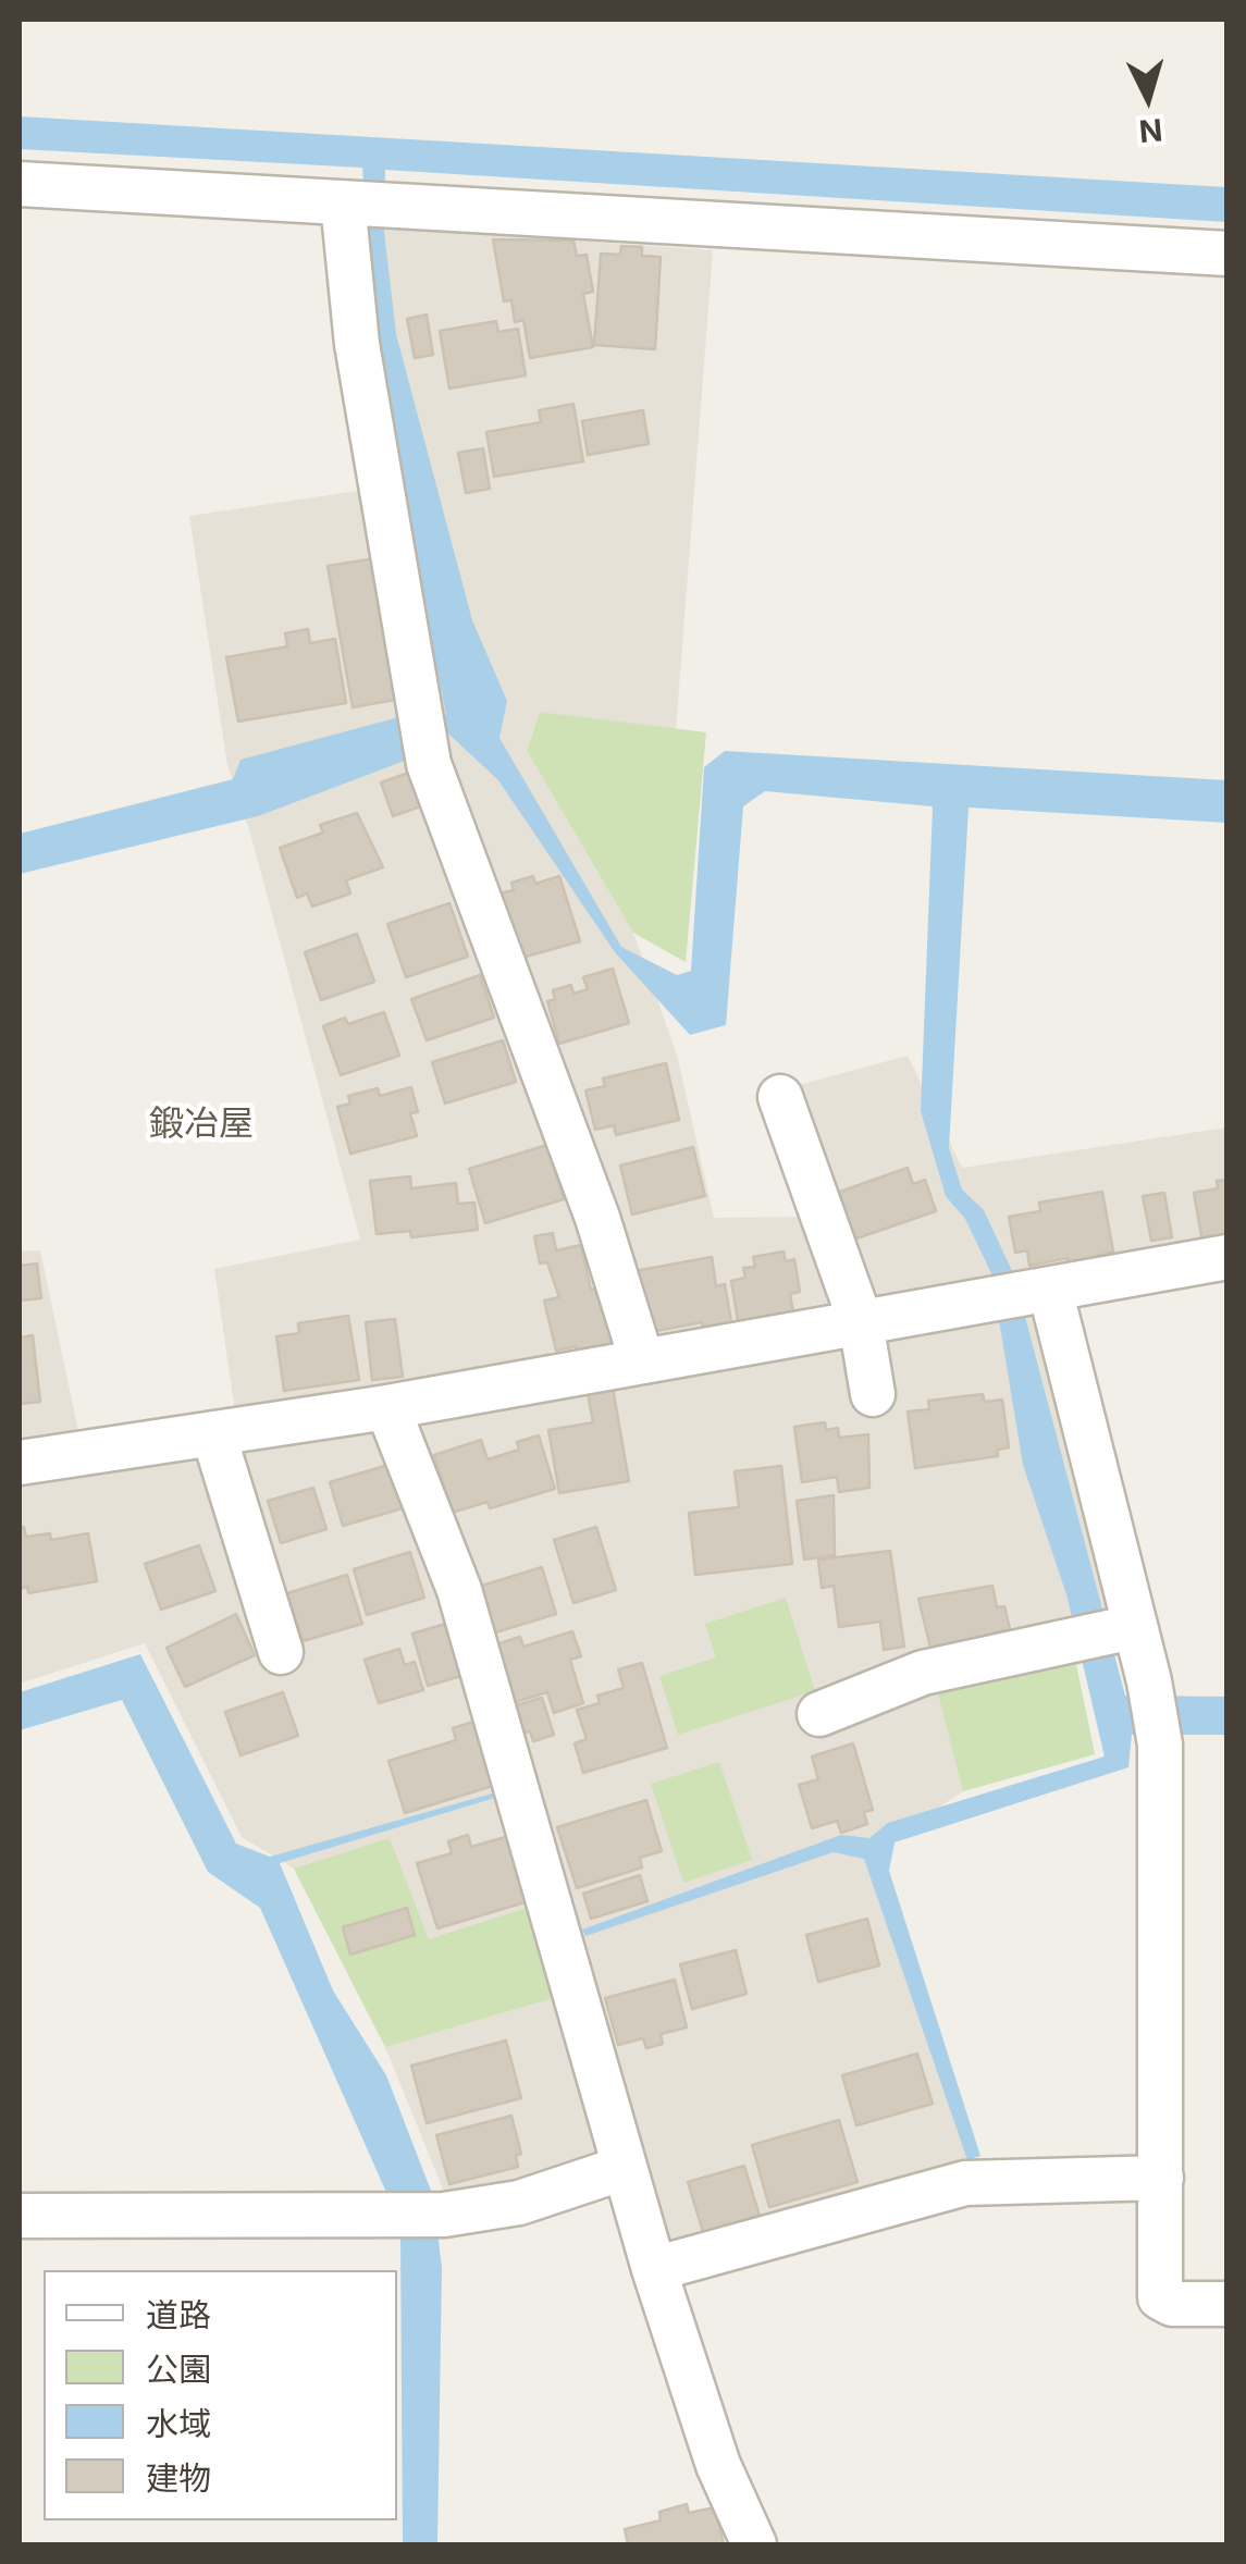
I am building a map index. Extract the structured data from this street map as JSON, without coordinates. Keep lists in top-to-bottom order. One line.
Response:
{"districts":["鍛冶屋"],"legend":["道路","公園","水域","建物"],"north":"bottom"}
